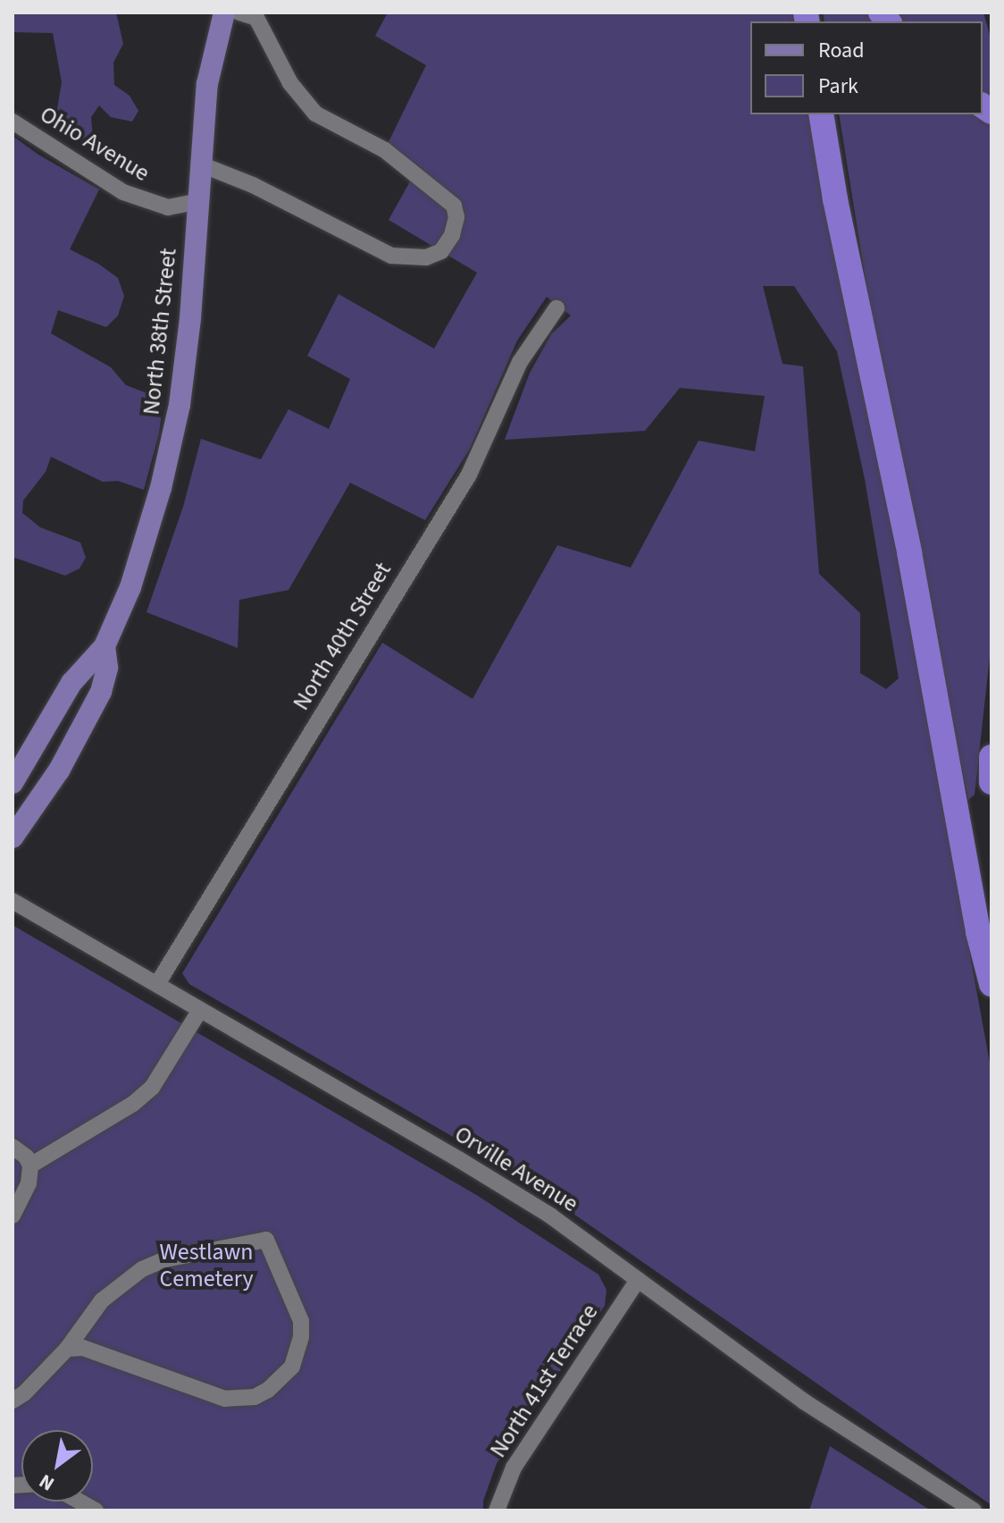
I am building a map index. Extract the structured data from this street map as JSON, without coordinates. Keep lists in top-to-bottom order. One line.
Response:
{"streets":{"main road":["North 38th Street"],"street":["Ohio Avenue","North 40th Street","Orville Avenue","North 41st Terrace"]},"crossings":[["Ohio Avenue","North 38th Street"],["North 40th Street","Orville Avenue"],["Orville Avenue","North 41st Terrace"]],"parks":["Westlawn Cemetery"],"legend":["Road","Park"],"north":"bottom left"}
